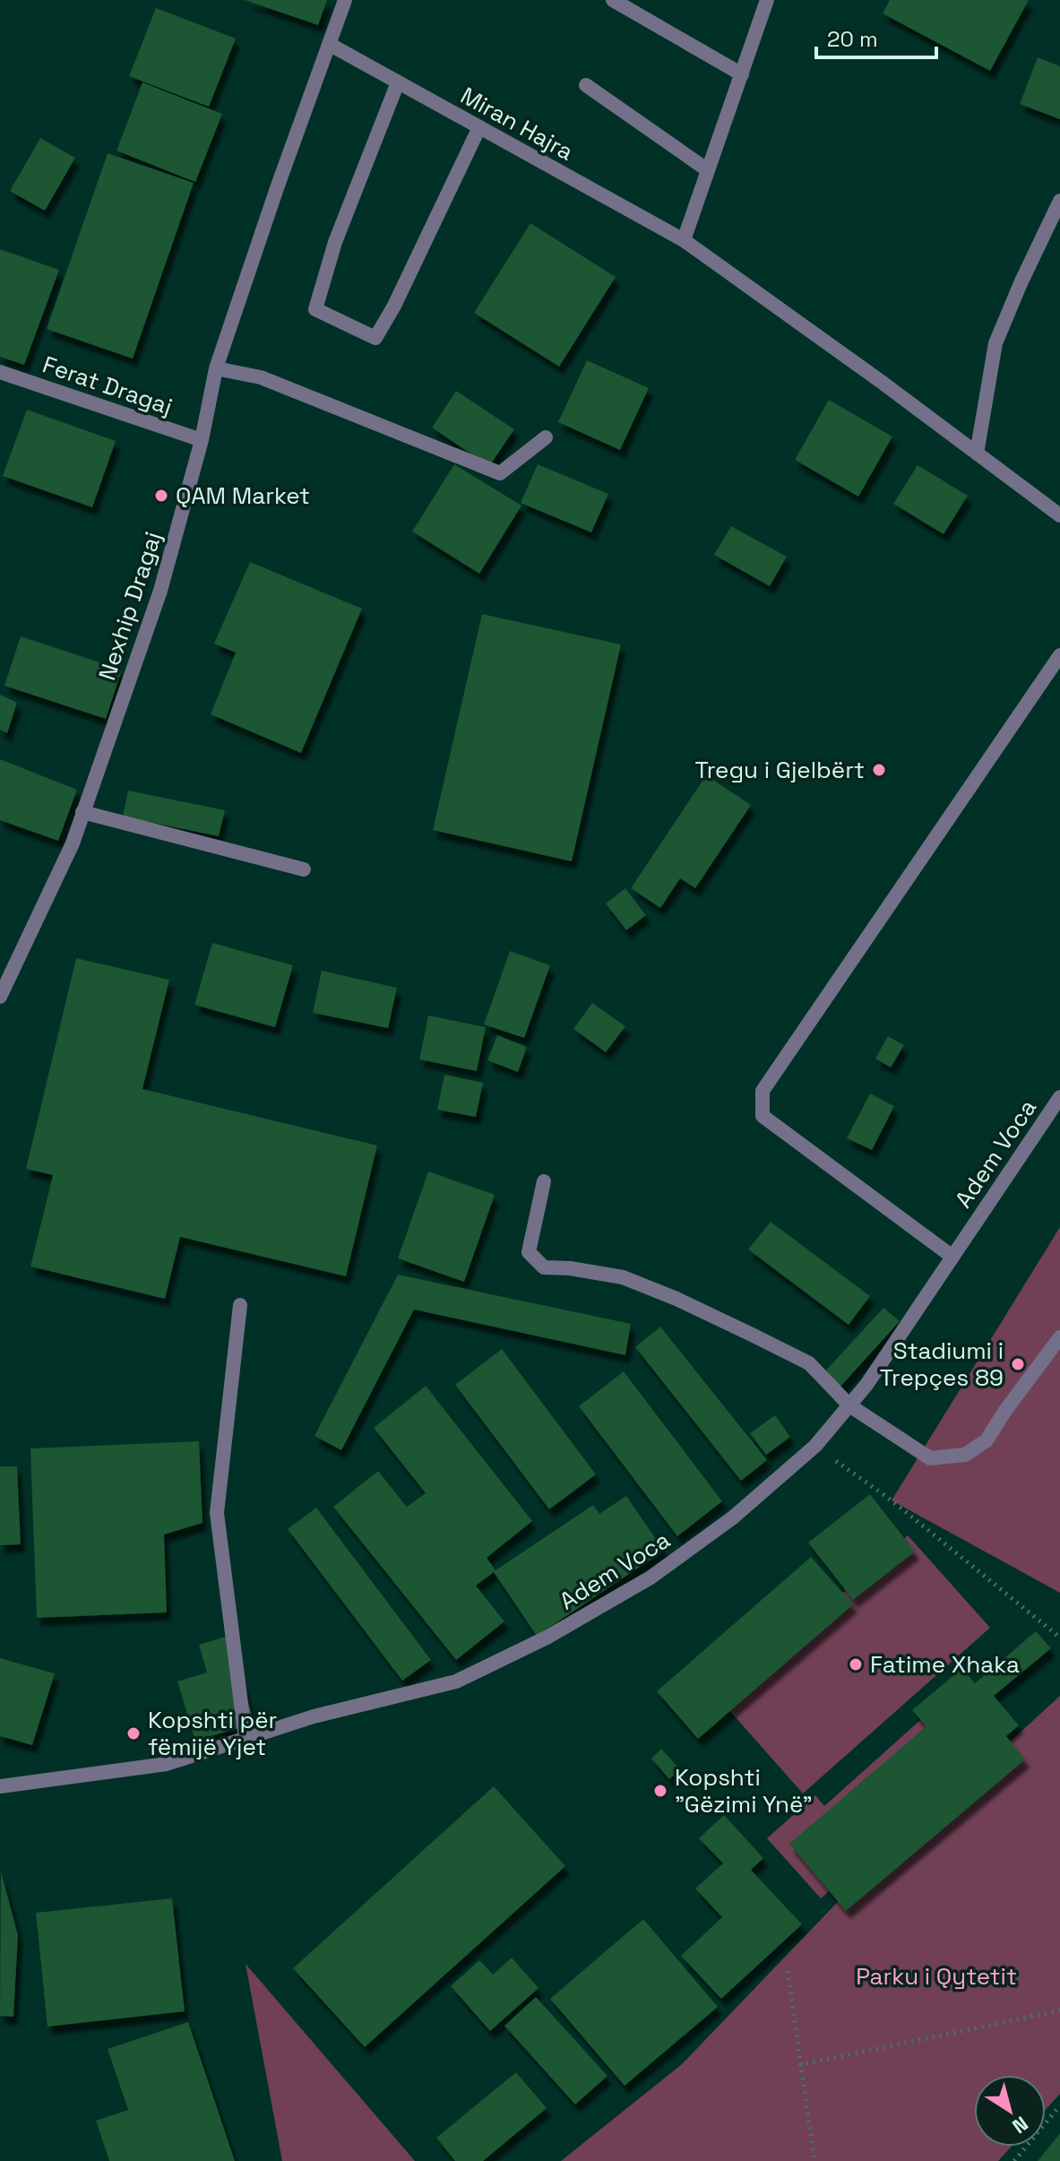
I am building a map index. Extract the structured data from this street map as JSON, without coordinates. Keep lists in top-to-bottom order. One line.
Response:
{"streets":{"street":["Miran Hajra","Ferat Dragaj","Nexhip Dragaj","Adem Voca"]},"crossings":[["Miran Hajra","Nexhip Dragaj"],["Ferat Dragaj","Nexhip Dragaj"]],"parks":["Parku i Qytetit"],"places":["QAM Market","Tregu i Gjelbërt","Stadiumi i Trepçes 89","Fatime Xhaka","Kopshti për fëmijë Yjet","Kopshti \"Gëzimi Ynë\""],"scale_bar":"20 m","north":"bottom right"}
